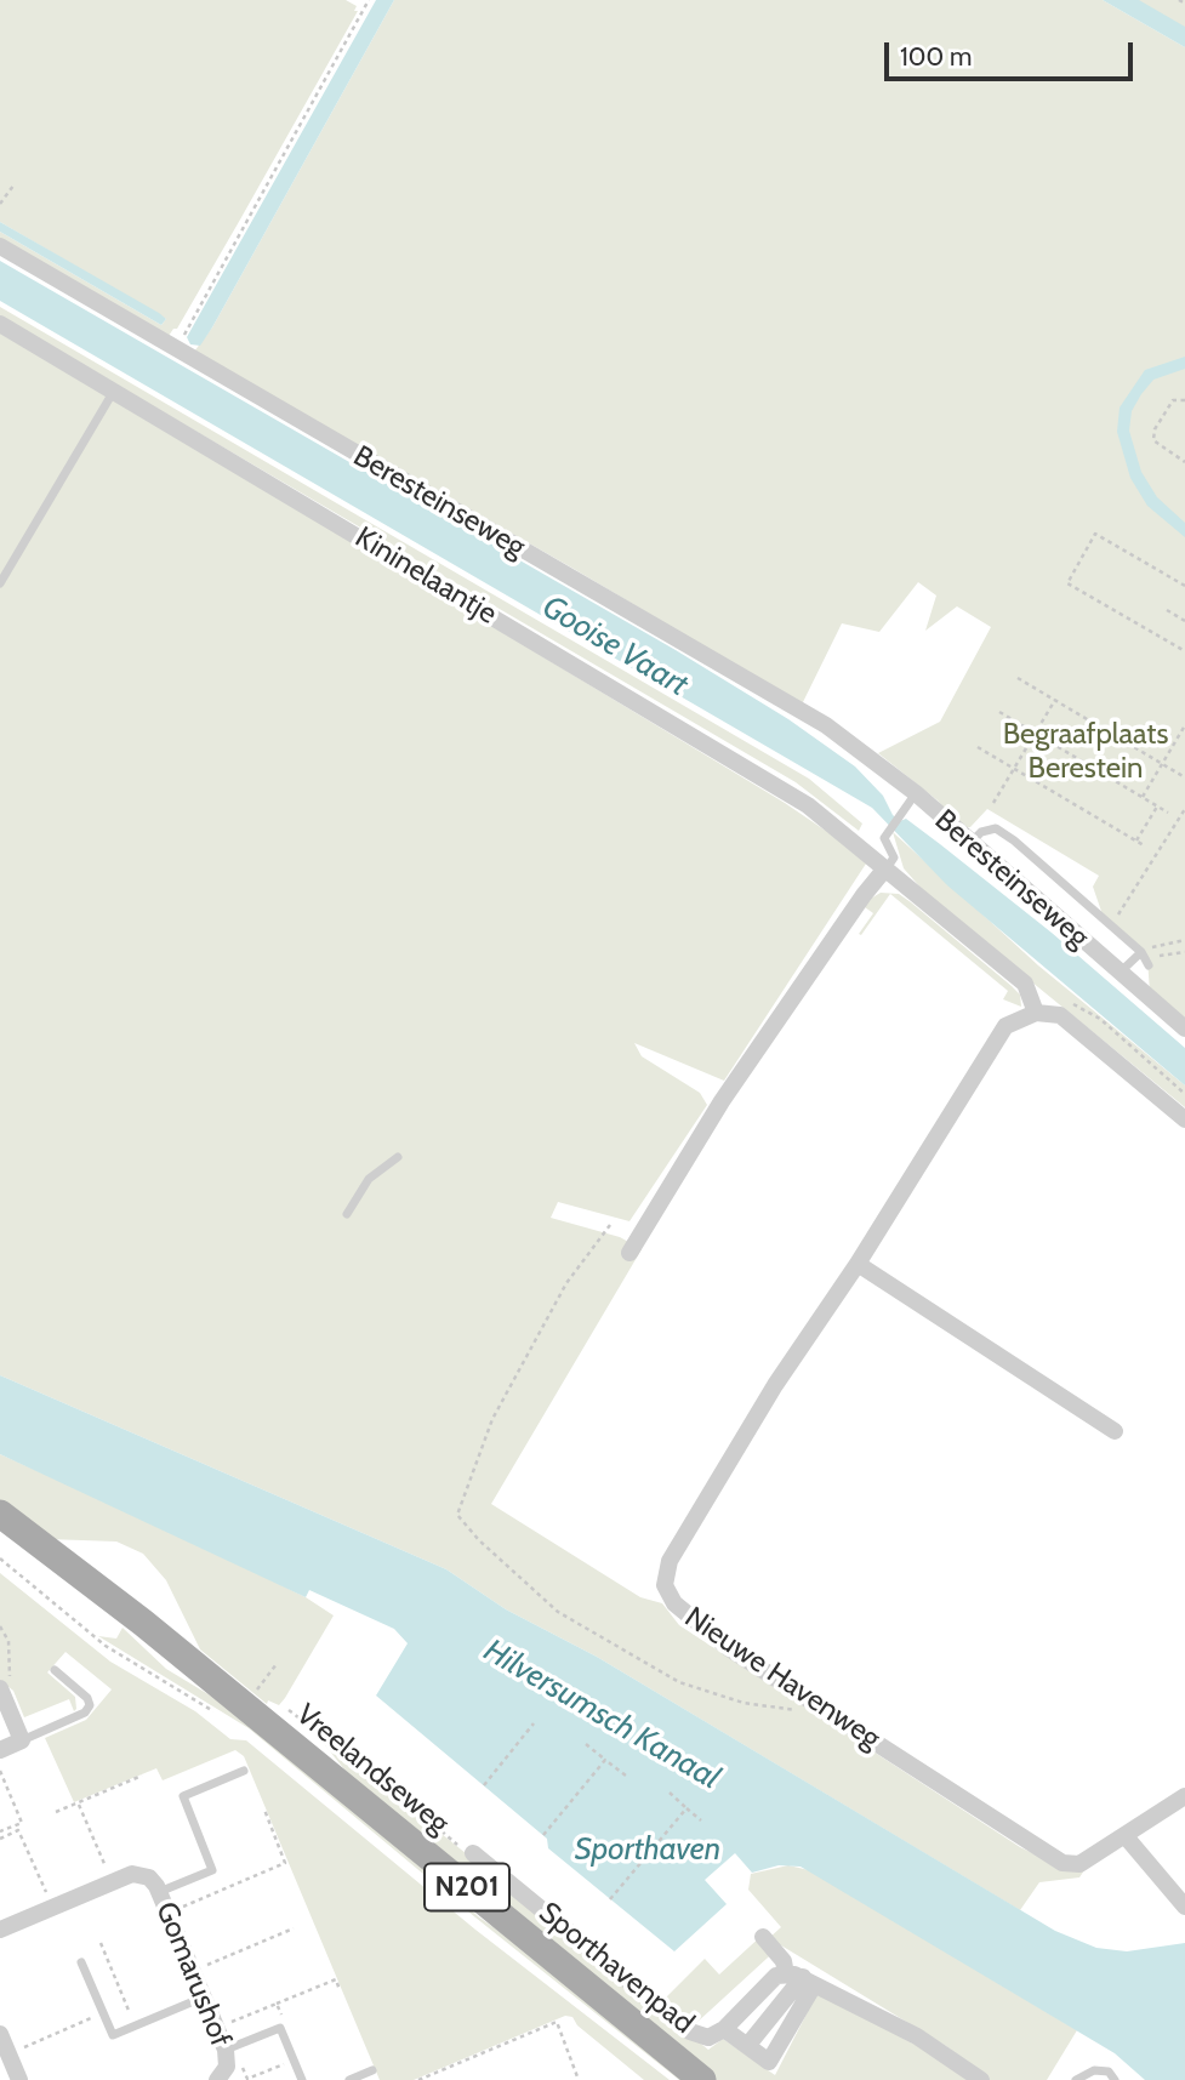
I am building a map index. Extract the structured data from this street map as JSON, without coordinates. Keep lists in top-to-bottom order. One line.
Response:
{"streets":{"main road":["Vreelandseweg","N201"],"street":["Beresteinseweg","Kininelaantje","Nieuwe Havenweg","Sporthavenpad","Gomarushof"]},"water":["Gooise Vaart","Hilversumsch Kanaal","Sporthaven"],"parks":["Begraafplaats Berestein"],"scale_bar":"100 m"}
